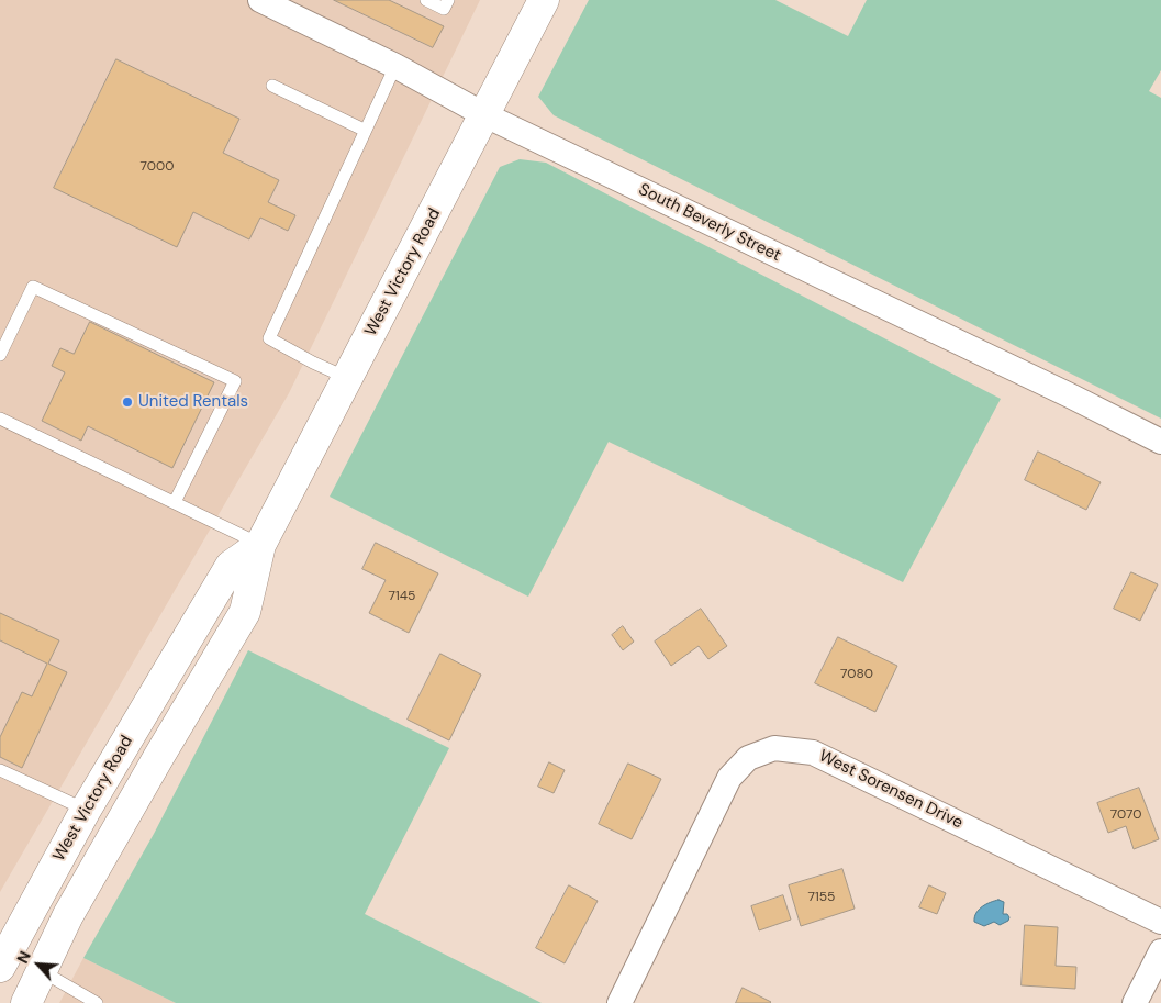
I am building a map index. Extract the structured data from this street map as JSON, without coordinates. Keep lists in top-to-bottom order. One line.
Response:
{"streets":{"main road":["West Victory Road"],"street":["South Beverly Street","West Sorensen Drive"]},"crossings":[["South Beverly Street","West Victory Road"]],"places":["United Rentals"],"house_numbers":["7000","7145","7080","7070","7155"],"north":"top left"}
